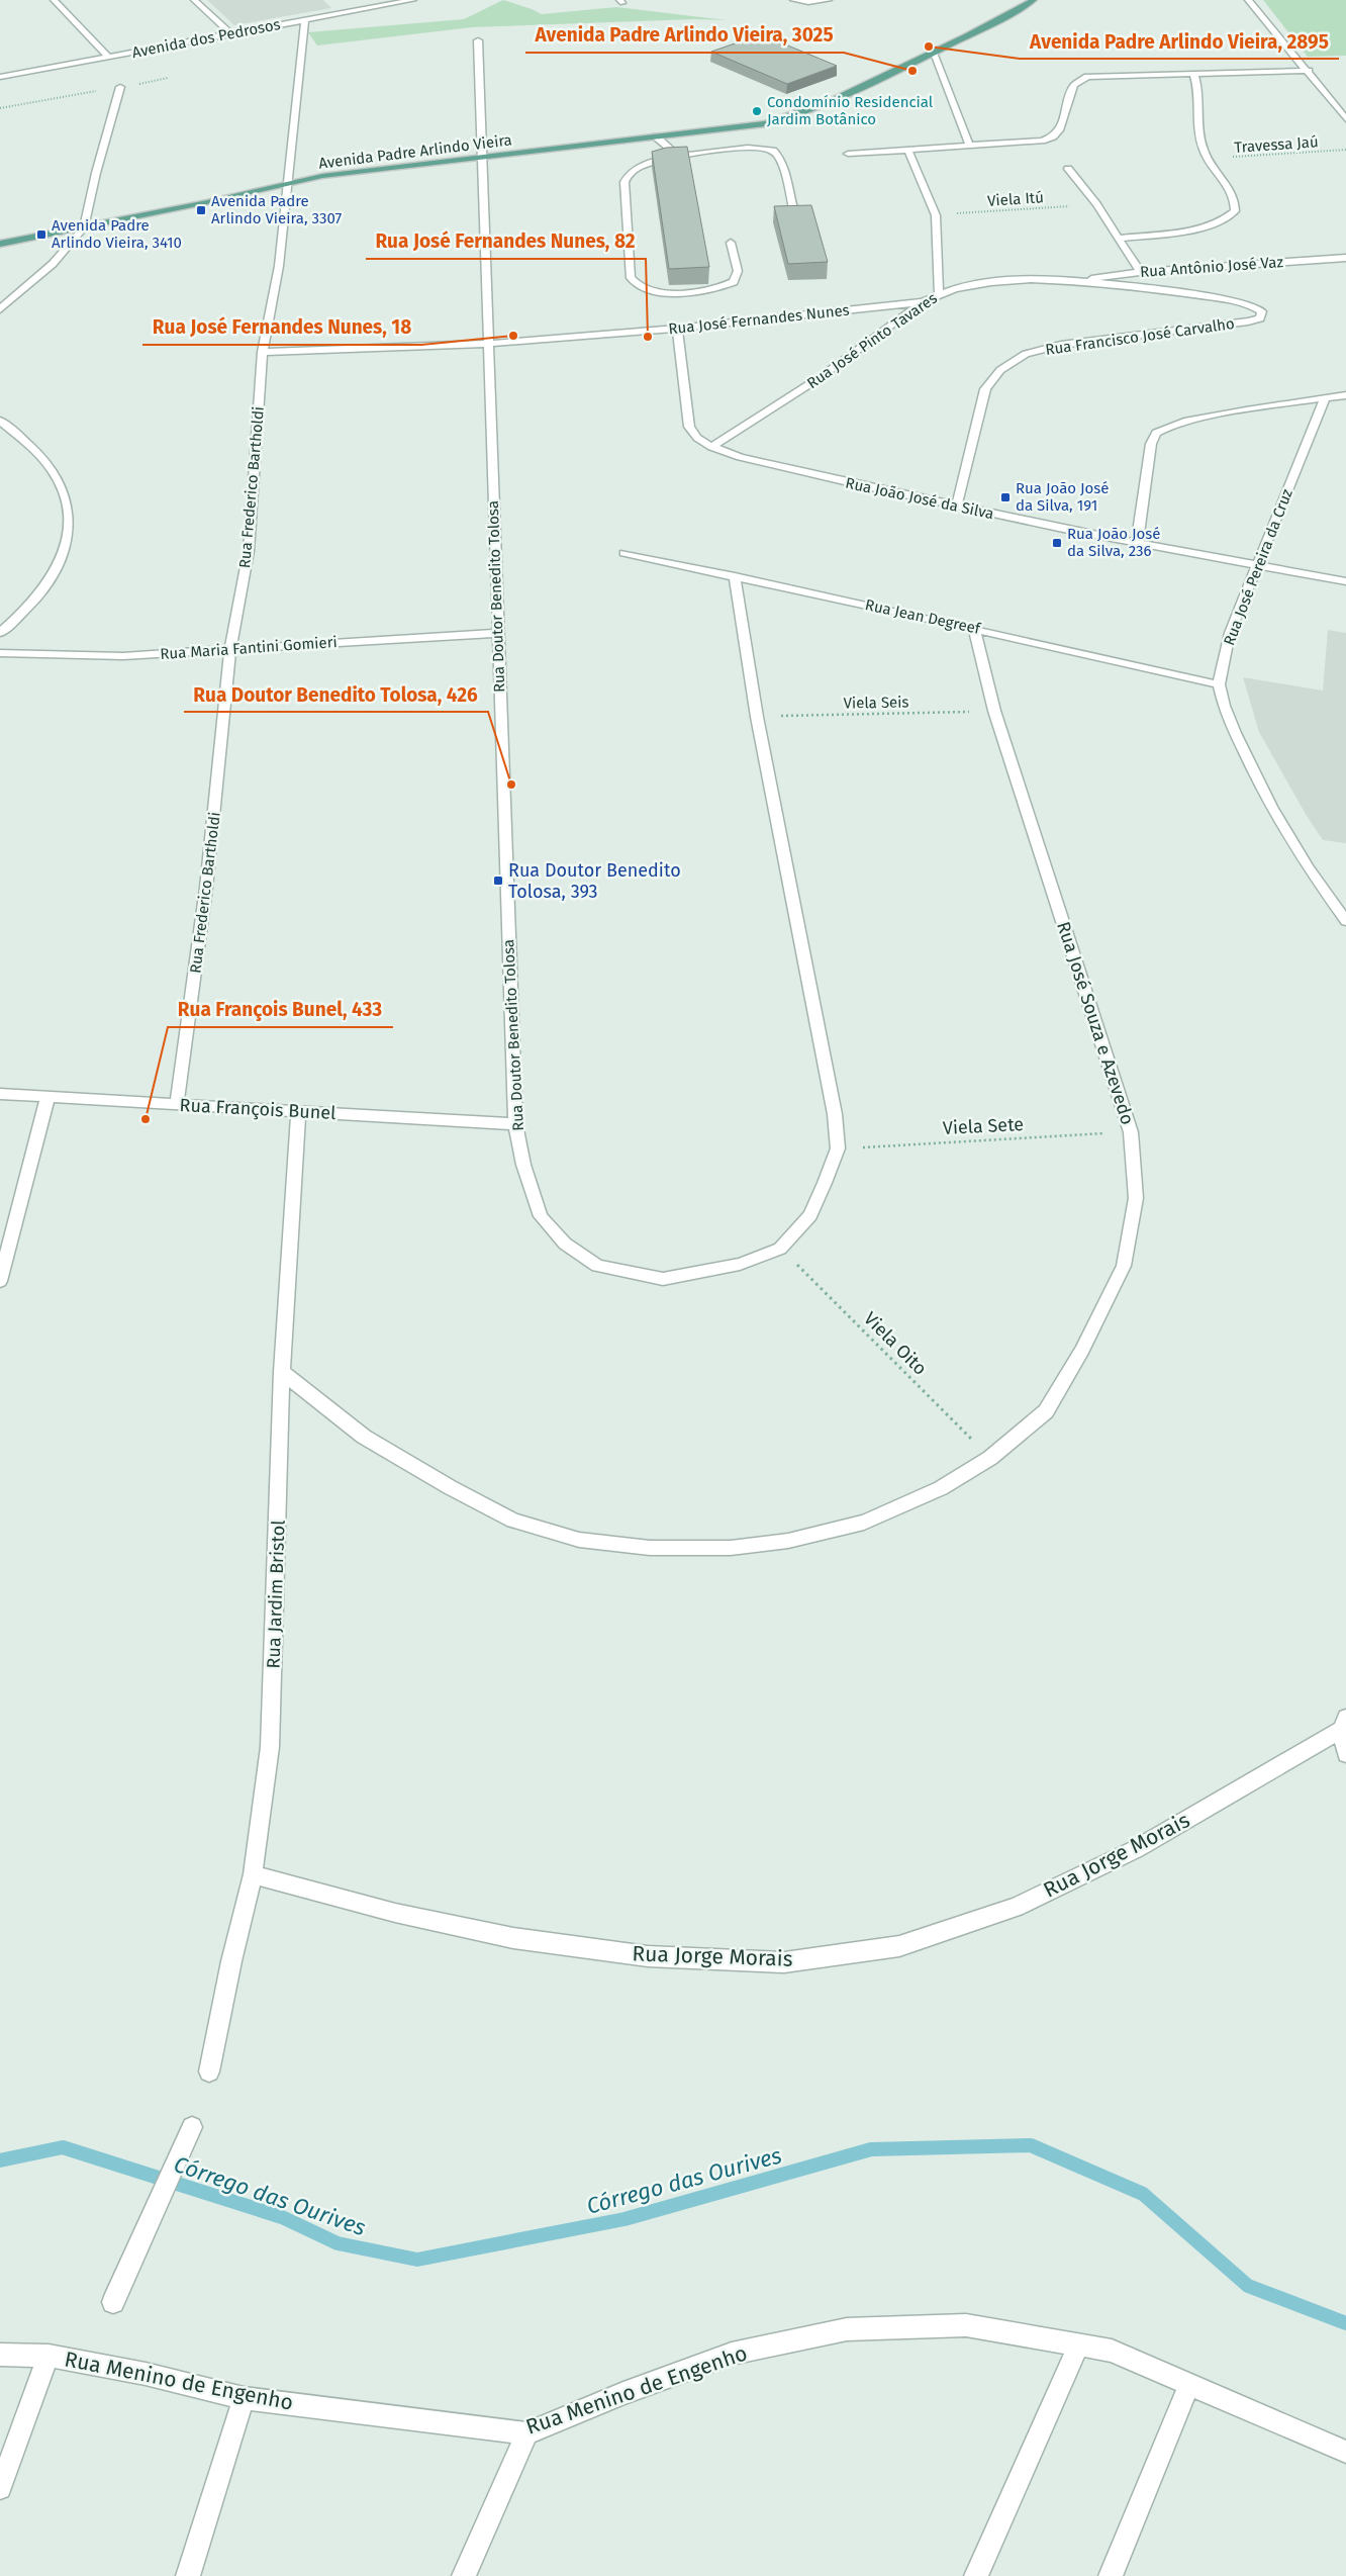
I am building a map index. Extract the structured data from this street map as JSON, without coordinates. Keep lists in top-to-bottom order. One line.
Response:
{"streets":{"main road":["Avenida Padre Arlindo Vieira"],"street":["Avenida dos Pedrosos","Rua Antônio José Vaz","Rua José Fernandes Nunes","Rua Francisco José Carvalho","Rua José Pinto Tavares","Rua Frederico Bartholdi","Rua João José da Silva","Rua José Pereira da Cruz","Rua Doutor Benedito Tolosa","Rua Jean Degreef","Rua Maria Fantini Gomieri","Rua José Souza e Azevedo","Rua François Bunel","Rua Jardim Bristol","Rua Jorge Morais","Rua Menino de Engenho"],"path":["Travessa Jaú","Viela Itú","Viela Seis","Viela Sete","Viela Oito"]},"crossings":[["Avenida dos Pedrosos","Rua Frederico Bartholdi"],["Avenida Padre Arlindo Vieira","Rua Frederico Bartholdi"],["Avenida Padre Arlindo Vieira","Rua Doutor Benedito Tolosa"],["Rua Antônio José Vaz","Rua José Pinto Tavares"],["Rua José Fernandes Nunes","Rua José Pinto Tavares"],["Rua José Fernandes Nunes","Rua Frederico Bartholdi"],["Rua José Fernandes Nunes","Rua João José da Silva"],["Rua José Fernandes Nunes","Rua Doutor Benedito Tolosa"],["Rua Francisco José Carvalho","Rua José Pinto Tavares"],["Rua Francisco José Carvalho","Rua João José da Silva"],["Rua José Pinto Tavares","Rua João José da Silva"],["Rua Frederico Bartholdi","Rua Maria Fantini Gomieri"],["Rua Frederico Bartholdi","Rua François Bunel"],["Rua João José da Silva","Rua José Pereira da Cruz"],["Rua José Pereira da Cruz","Rua Jean Degreef"],["Rua Doutor Benedito Tolosa","Rua Jean Degreef"],["Rua Doutor Benedito Tolosa","Rua Maria Fantini Gomieri"],["Rua Doutor Benedito Tolosa","Viela Seis"],["Rua Doutor Benedito Tolosa","Rua François Bunel"],["Rua Doutor Benedito Tolosa","Viela Sete"],["Rua Doutor Benedito Tolosa","Viela Oito"],["Rua Jean Degreef","Rua José Souza e Azevedo"],["Viela Seis","Rua José Souza e Azevedo"],["Rua José Souza e Azevedo","Viela Sete"],["Rua José Souza e Azevedo","Viela Oito"],["Rua José Souza e Azevedo","Rua Jardim Bristol"],["Rua François Bunel","Rua Jardim Bristol"],["Rua Jardim Bristol","Rua Jorge Morais"]],"water":["Córrego das Ourives"],"places":{"other":["Avenida Padre Arlindo Vieira, 2895","Avenida Padre Arlindo Vieira, 3025","Condomínio Residencial Jardim Botânico","Rua José Fernandes Nunes, 18","Rua José Fernandes Nunes, 82","Rua Doutor Benedito Tolosa, 426","Rua François Bunel, 433"],"transit":["Avenida Padre Arlindo Vieira, 3307","Avenida Padre Arlindo Vieira, 3410","Rua João José da Silva, 191","Rua João José da Silva, 236","Rua Doutor Benedito Tolosa, 393"]}}
